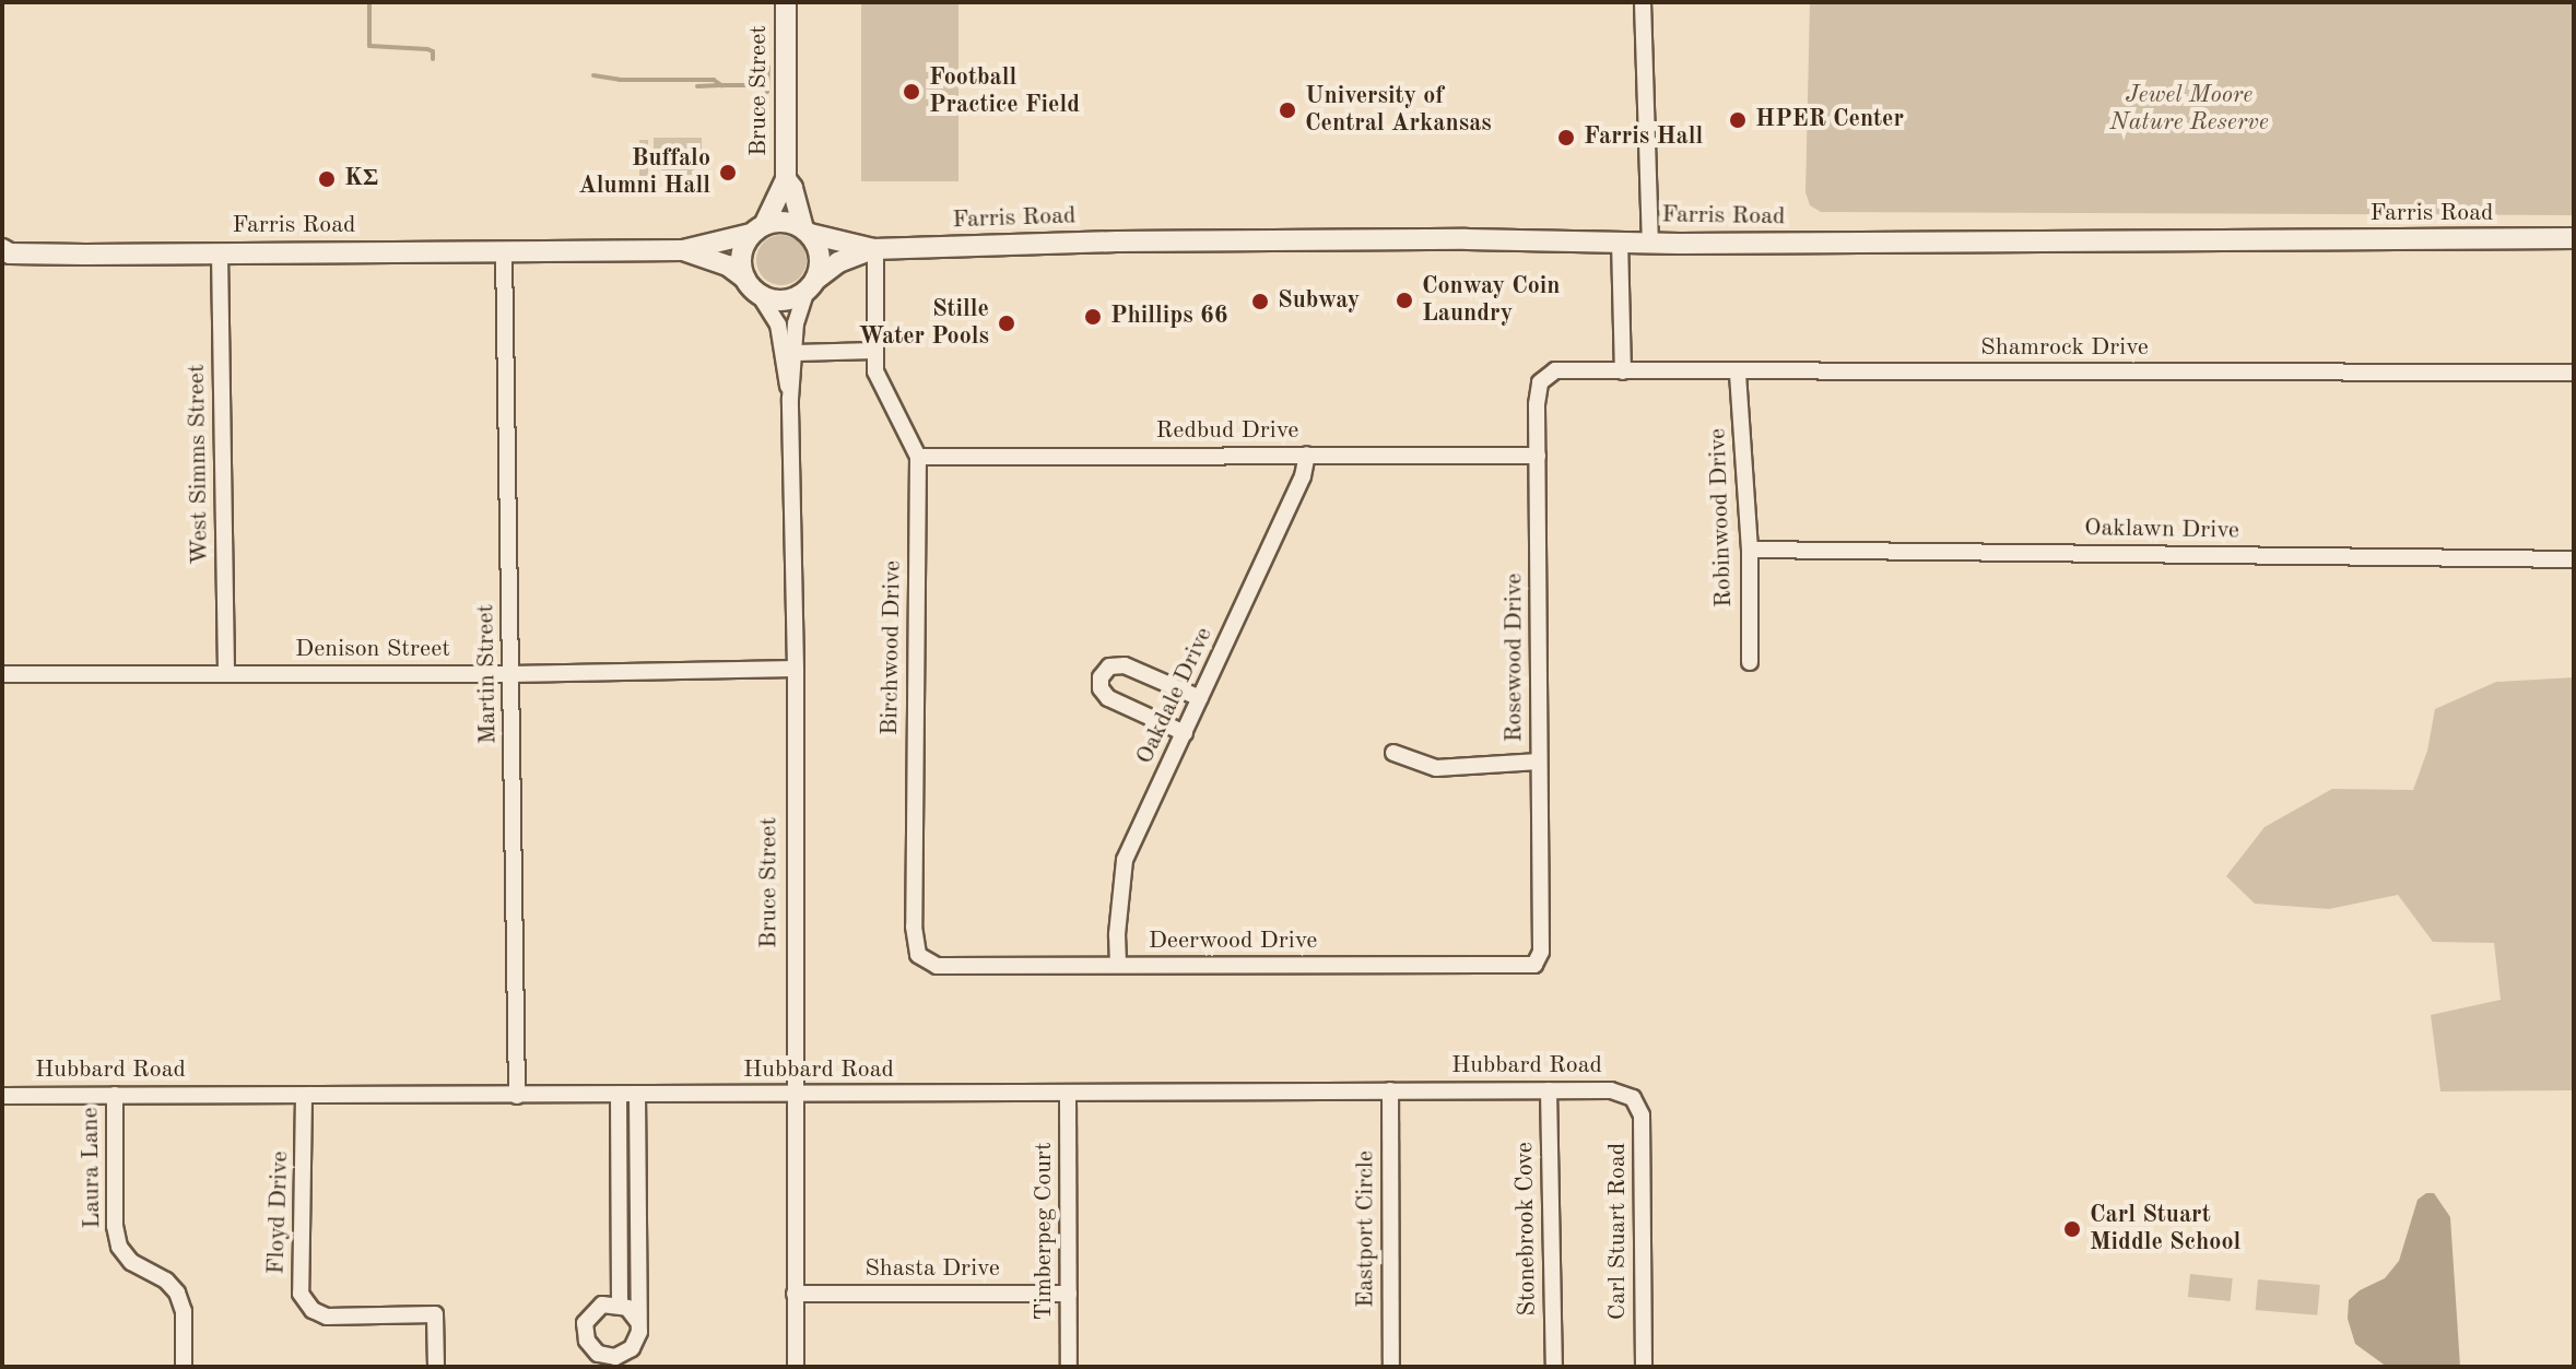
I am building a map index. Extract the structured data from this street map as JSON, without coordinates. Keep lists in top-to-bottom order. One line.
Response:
{"streets":{"street":["Bruce Street","Farris Road","Shamrock Drive","Redbud Drive","West Simms Street","Robinwood Drive","Oaklawn Drive","Birchwood Drive","Denison Street","Rosewood Drive","Martin Street","Oakdale Drive","Deerwood Drive","Hubbard Road","Laura Lane","Floyd Drive","Eastport Circle","Stonebrook Cove","Timberpeg Court","Carl Stuart Road","Shasta Drive"]},"crossings":[["Bruce Street","Farris Road"],["Bruce Street","Denison Street"],["Bruce Street","Hubbard Road"],["Bruce Street","Shasta Drive"],["Farris Road","West Simms Street"],["Farris Road","Birchwood Drive"],["Farris Road","Martin Street"],["Shamrock Drive","Robinwood Drive"],["Shamrock Drive","Rosewood Drive"],["Redbud Drive","Birchwood Drive"],["Redbud Drive","Rosewood Drive"],["Redbud Drive","Oakdale Drive"],["West Simms Street","Denison Street"],["Robinwood Drive","Oaklawn Drive"],["Birchwood Drive","Deerwood Drive"],["Denison Street","Martin Street"],["Rosewood Drive","Deerwood Drive"],["Martin Street","Hubbard Road"],["Oakdale Drive","Deerwood Drive"],["Hubbard Road","Laura Lane"],["Hubbard Road","Floyd Drive"],["Hubbard Road","Eastport Circle"],["Hubbard Road","Stonebrook Cove"],["Hubbard Road","Timberpeg Court"],["Hubbard Road","Carl Stuart Road"],["Timberpeg Court","Shasta Drive"]],"parks":["Jewel Moore Nature Reserve"],"places":["Football Practice Field","University of Central Arkansas","HPER Center","Farris Hall","Buffalo Alumni Hall","KΣ","Conway Coin Laundry","Subway","Phillips 66","Stille Water Pools","Carl Stuart Middle School"]}
